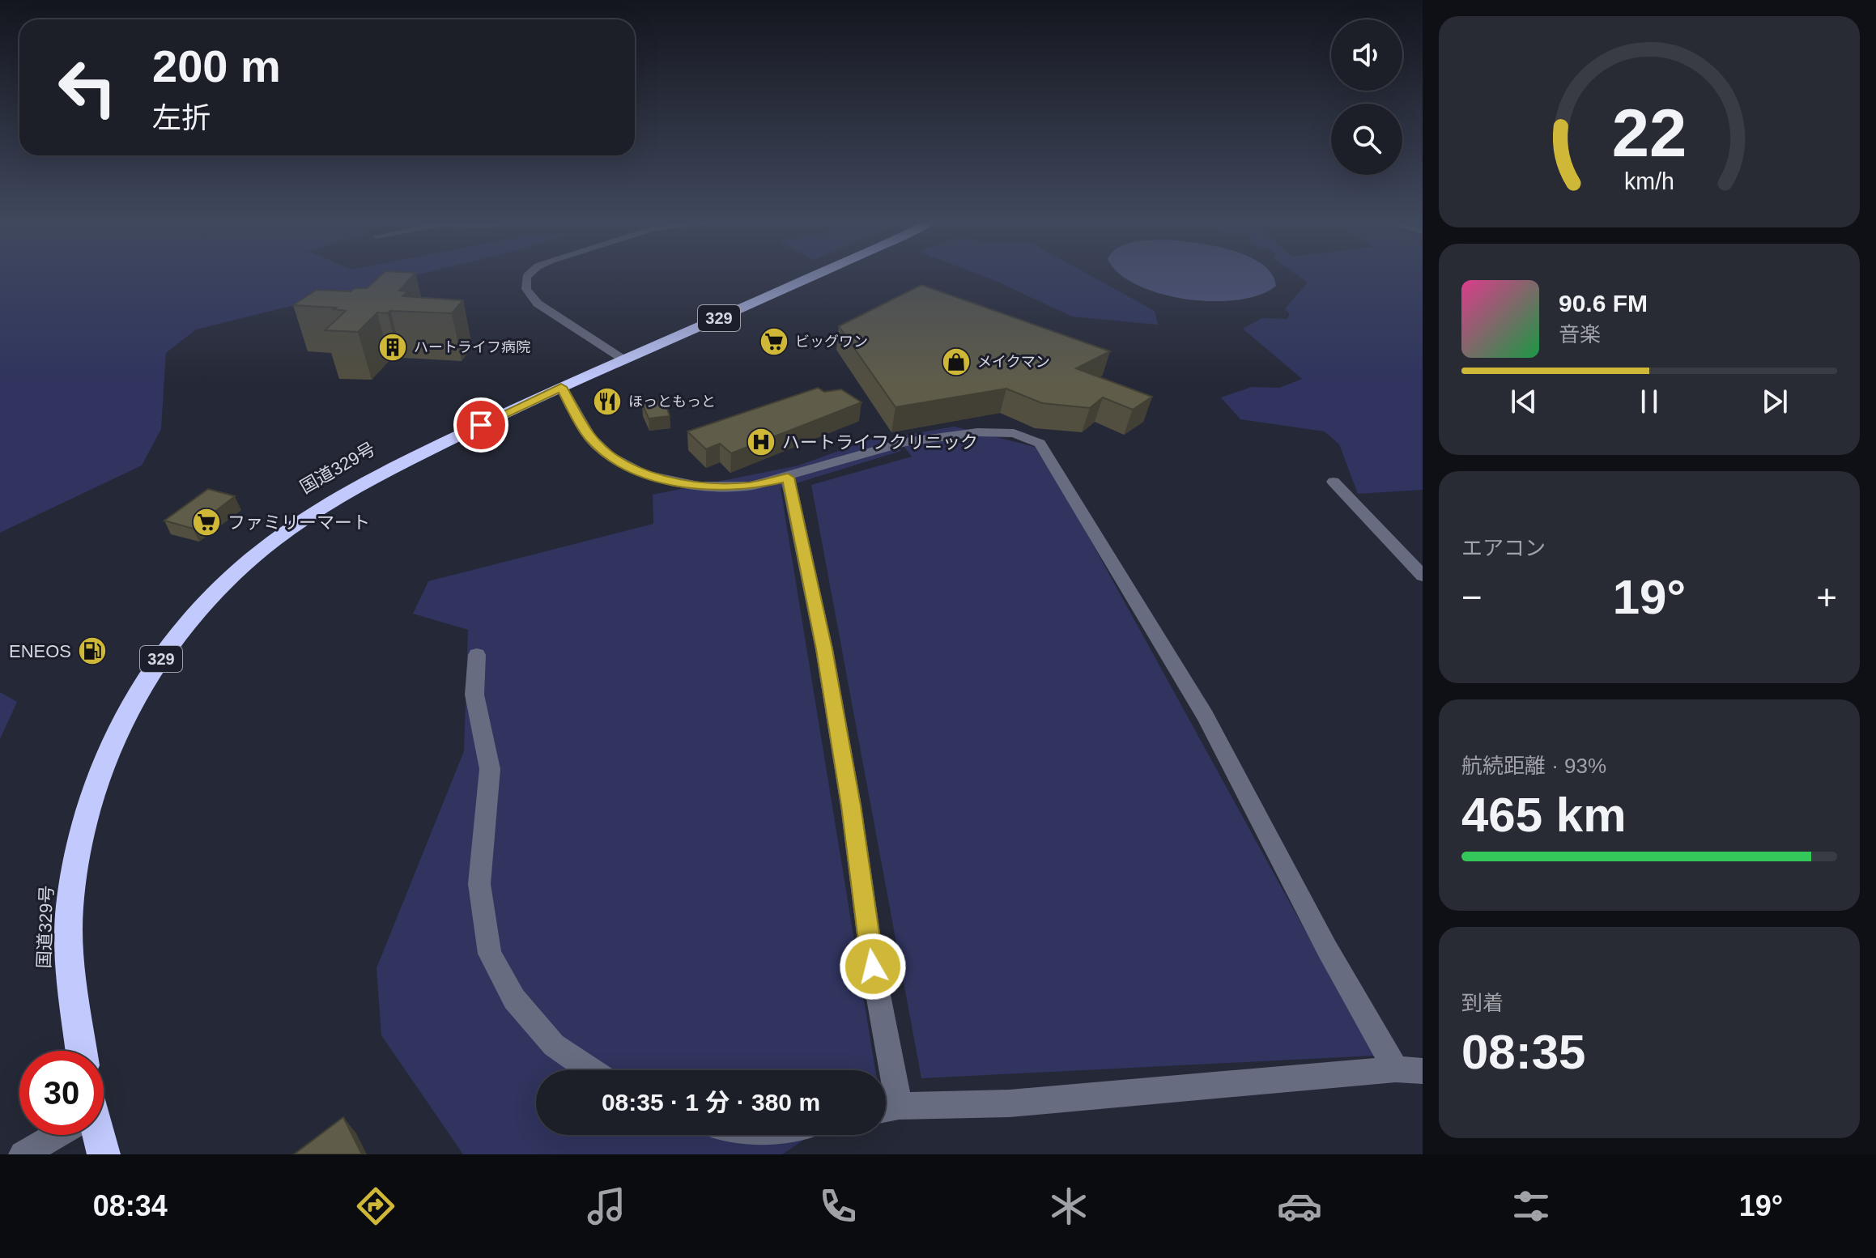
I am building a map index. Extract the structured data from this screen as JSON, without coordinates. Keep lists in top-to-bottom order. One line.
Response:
{"streets":{"highway":["329","国道329号"]},"places":{"supermarket":["ビッグワン","ファミリーマート"],"building":["ハートライフ病院"],"shop":["メイクマン"],"restaurant":["ほっともっと"],"hospital":["ハートライフクリニック"],"fuel station":["ENEOS"]},"page":{"turn":["200 m","左折"],"song":["90.6 FM","音楽"],"tile":["エアコン",["航続距離 · 93%","465 km"],["到着","08:35"]],"heat":["−","19°","+"],"limit":"30","trip":"08:35 · 1 分 · 380 m","tabs":["08:34","19°"],"gauge":["22","km/h"]}}
